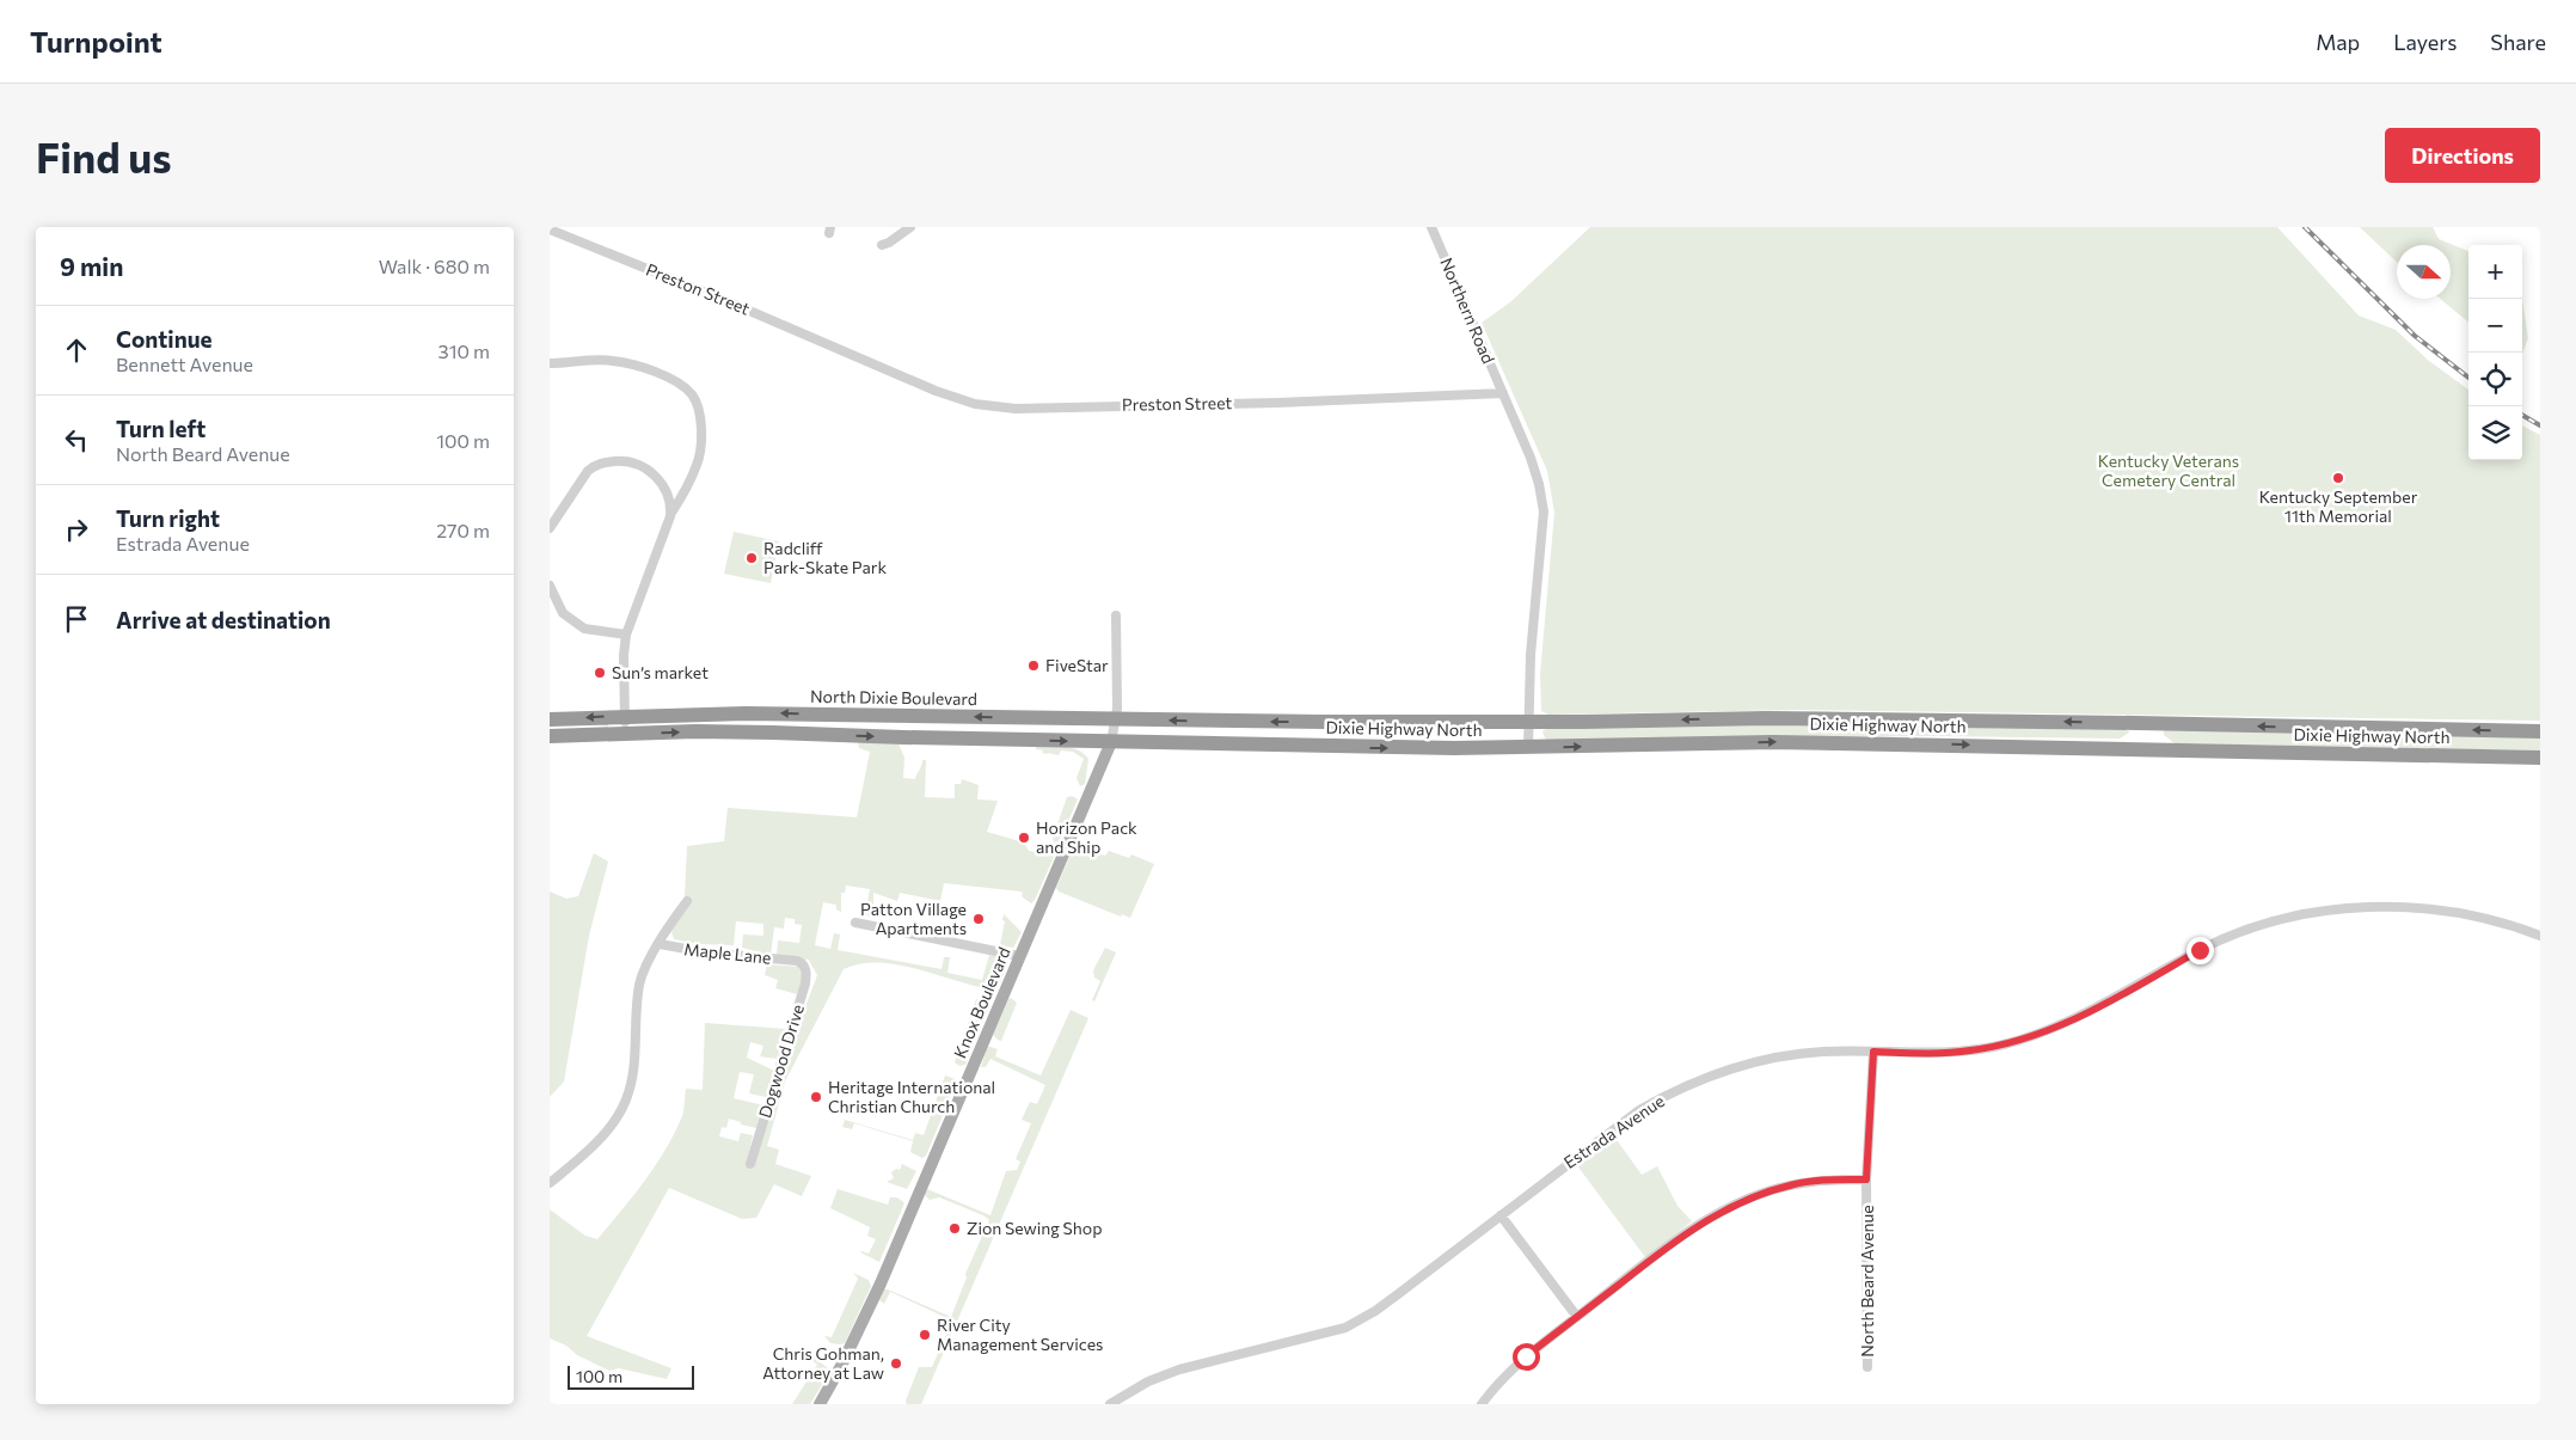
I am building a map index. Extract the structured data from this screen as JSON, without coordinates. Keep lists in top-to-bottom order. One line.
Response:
{"streets":{"highway":["North Dixie Boulevard","Dixie Highway North"],"main road":["Knox Boulevard"],"street":["Preston Street","Northern Road","Maple Lane","Dogwood Drive","Estrada Avenue","North Beard Avenue"]},"crossings":[["Preston Street","Northern Road"],["North Dixie Boulevard","Dixie Highway North"],["Dixie Highway North","Knox Boulevard"],["Maple Lane","Dogwood Drive"],["Estrada Avenue","North Beard Avenue"]],"parks":["Kentucky Veterans Cemetery Central"],"places":["Kentucky September 11th Memorial","Radcliff Park-Skate Park","FiveStar","Sun’s market","Horizon Pack and Ship","Patton Village Apartments","Heritage International Christian Church","Zion Sewing Shop","River City Management Services","Chris Gohman, Attorney at Law"],"scale_bar":"100 m","north":"right","page":{"header":"Turnpoint","nav":["Map","Layers","Share"],"buttons":"Directions","title":"Find us","heading":["9 min","Walk · 680 m"],"map_buttons":["+","−"],"list":[["Continue","Bennett Avenue","310 m"],["Turn left","North Beard Avenue","100 m"],["Turn right","Estrada Avenue","270 m"],"Arrive at destination"],"scale":"100 m"}}
